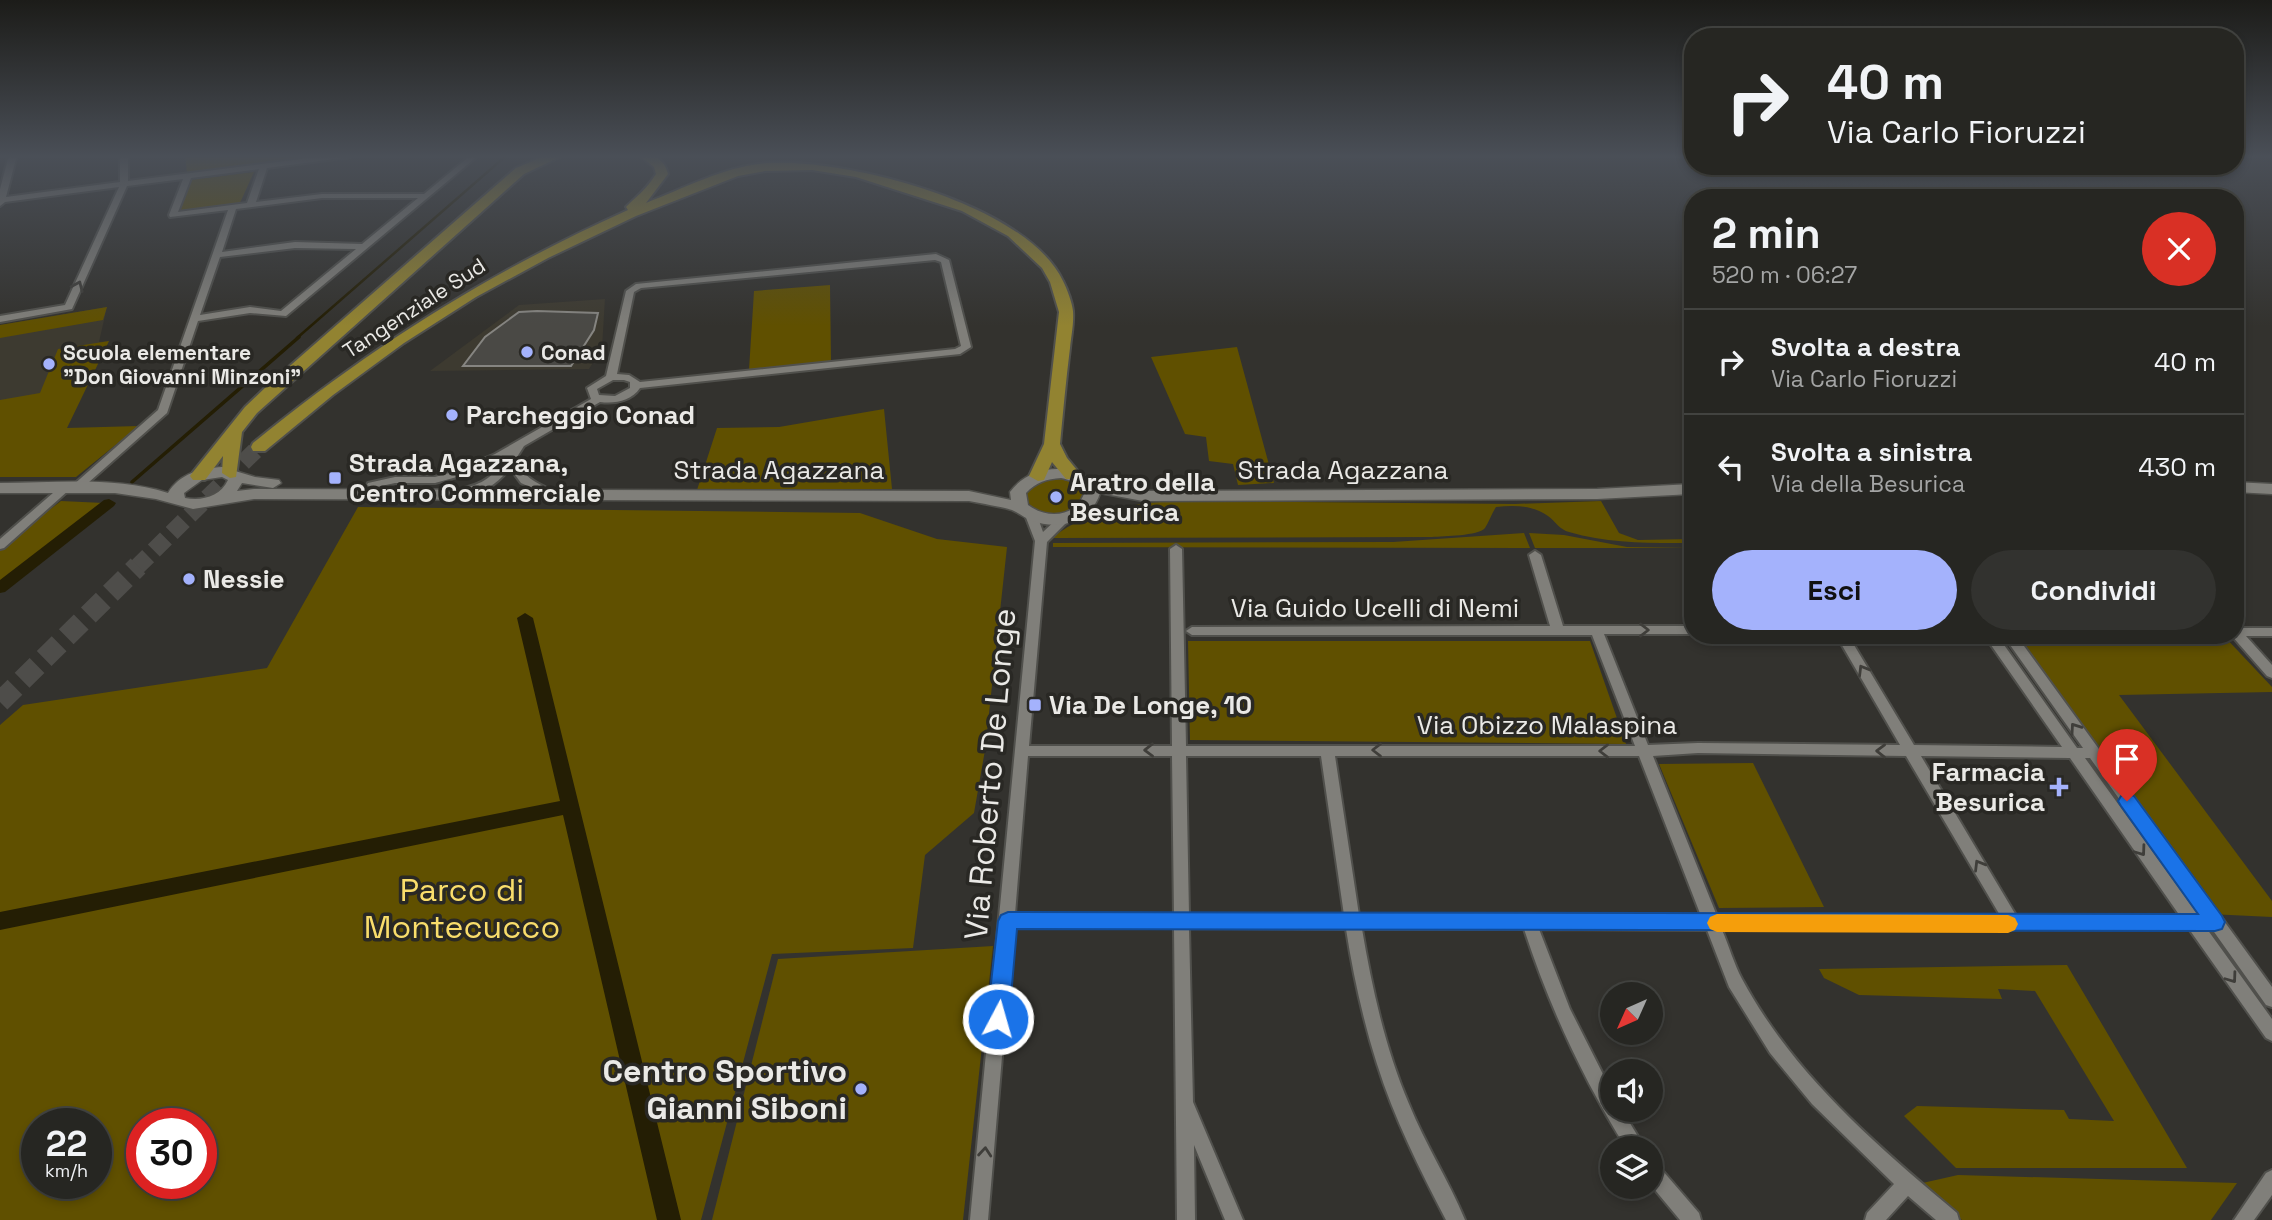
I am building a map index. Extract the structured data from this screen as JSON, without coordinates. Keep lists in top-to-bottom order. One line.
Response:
{"streets":{"main road":["Tangenziale Sud","Strada Agazzana"],"street":["Via Guido Ucelli di Nemi","Via Obizzo Malaspina","Via Roberto De Longe"]},"crossings":[["Via Obizzo Malaspina","Via Roberto De Longe"]],"one_way":["Via Obizzo Malaspina","Via Roberto De Longe"],"parks":["Parco di Montecucco"],"places":{"other":["Conad","Scuola elementare \"Don Giovanni Minzoni\"","Parcheggio Conad","Aratro della Besurica","Nessie","Centro Sportivo Gianni Siboni"],"transit":["Strada Agazzana, Centro Commerciale","Via De Longe, 10"],"health":["Farmacia Besurica"]},"north":"bottom left","page":{"turn":["40 m","Via Carlo Fioruzzi"],"heading":["2 min","520 m · 06:27"],"list":[{"name":"Svolta a destra","note":"Via Carlo Fioruzzi","value":"40 m"},{"name":"Svolta a sinistra","note":"Via della Besurica","value":"430 m"}],"buttons":["Esci","Condividi"],"speed":"22 km/h","limit":"30"}}
